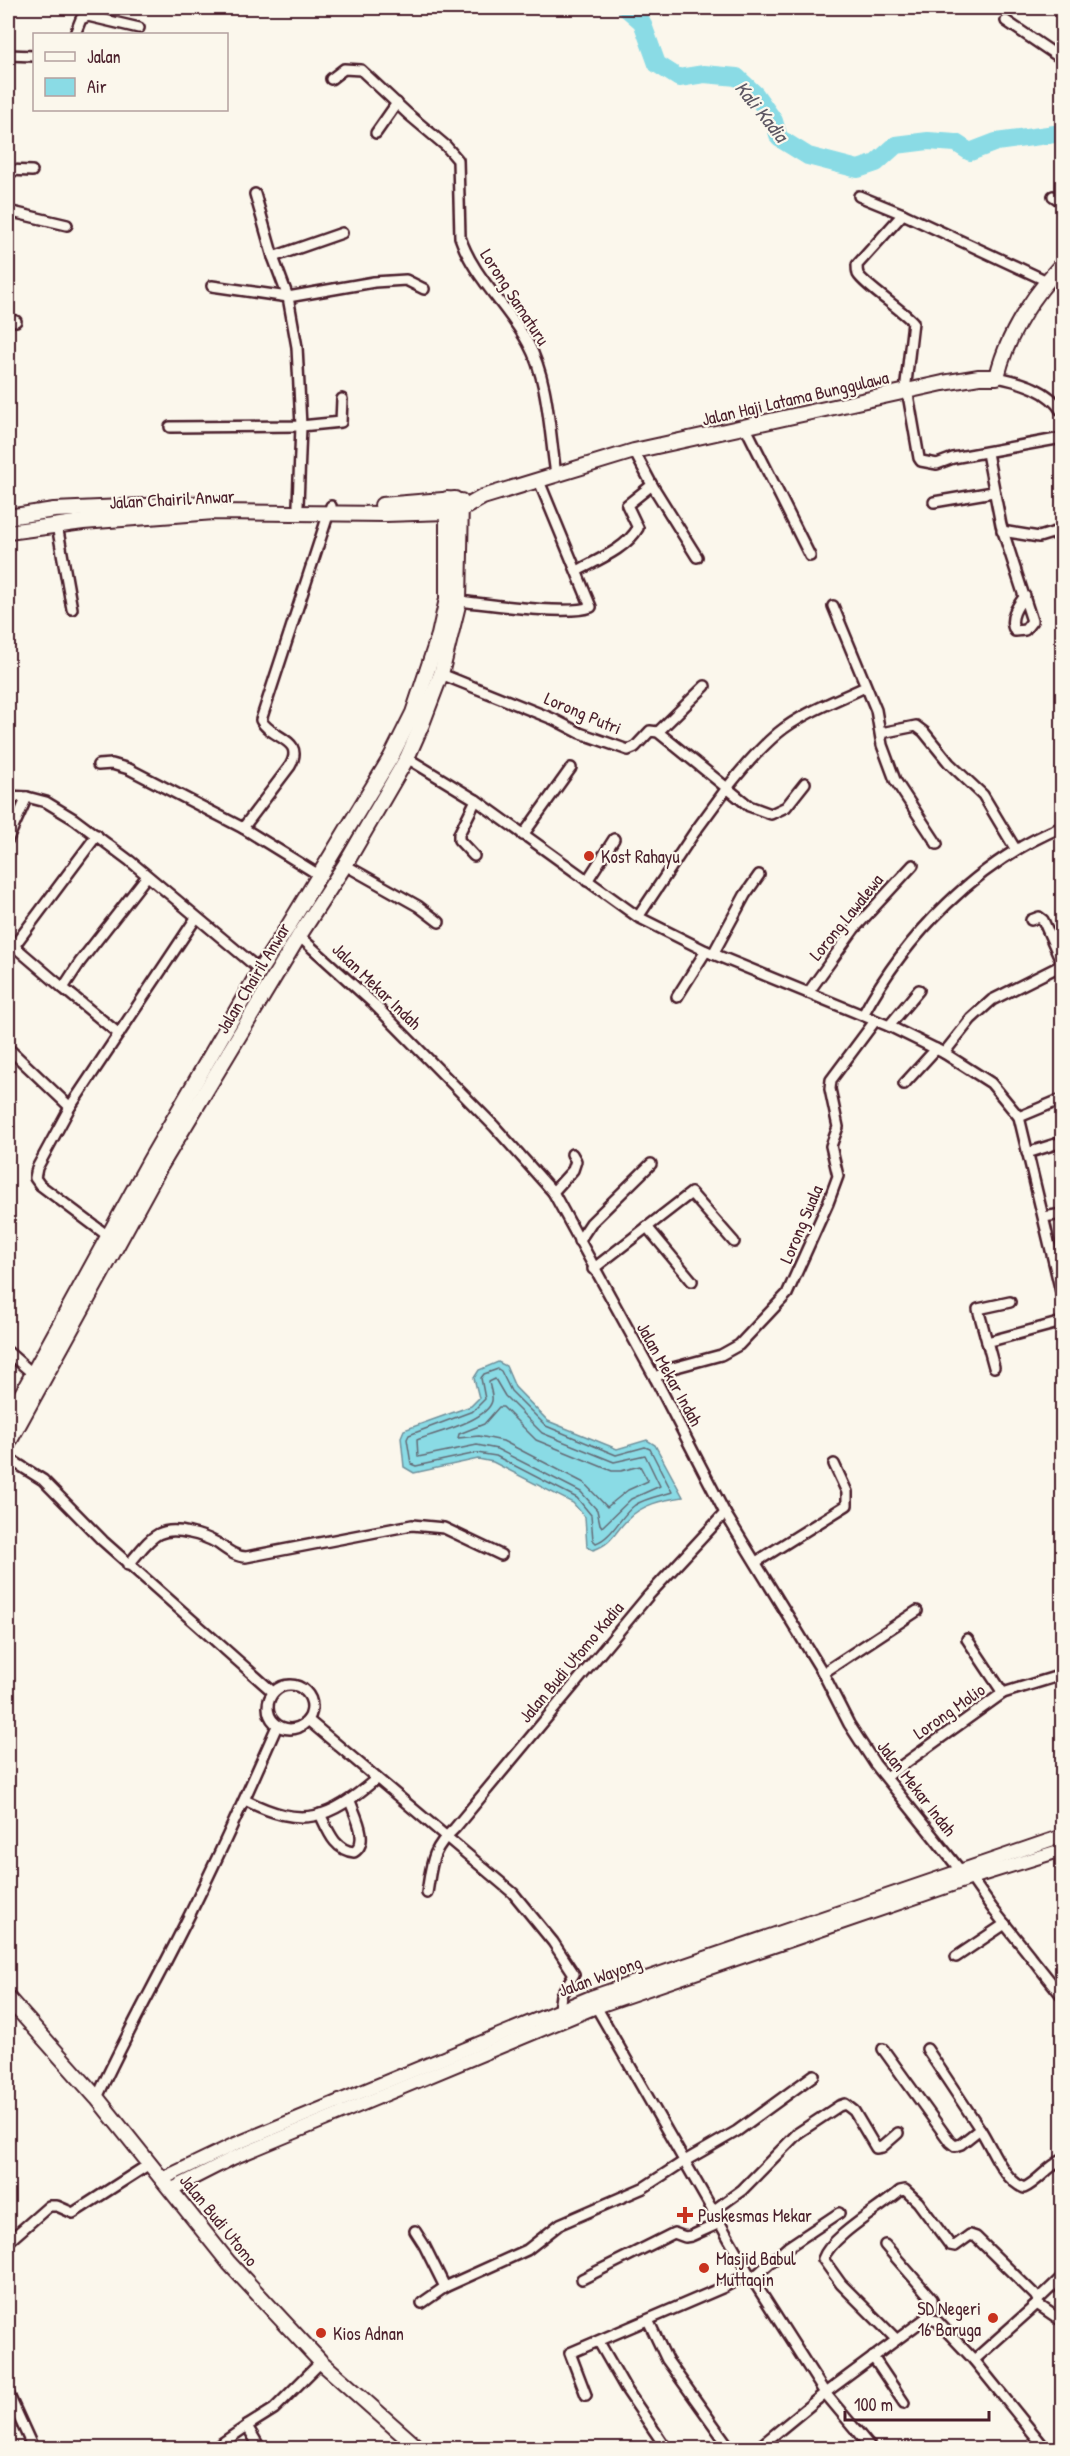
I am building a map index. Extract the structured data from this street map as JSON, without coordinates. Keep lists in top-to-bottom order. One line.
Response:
{"streets":{"main road":["Jalan Haji Latama Bunggulawa","Jalan Chairil Anwar","Jalan Budi Utomo"],"street":["Lorong Samaturu","Lorong Putri","Lorong Lawalewa","Jalan Mekar Indah","Lorong Suala","Jalan Budi Utomo Kadia","Lorong Molio","Jalan Wayong"]},"crossings":[["Lorong Samaturu","Jalan Haji Latama Bunggulawa"],["Jalan Haji Latama Bunggulawa","Jalan Chairil Anwar"],["Jalan Chairil Anwar","Lorong Putri"],["Jalan Chairil Anwar","Jalan Mekar Indah"],["Jalan Mekar Indah","Lorong Suala"],["Jalan Mekar Indah","Jalan Budi Utomo Kadia"],["Jalan Mekar Indah","Lorong Molio"],["Jalan Mekar Indah","Jalan Wayong"],["Jalan Wayong","Jalan Budi Utomo"]],"water":["Kali Kadia"],"places":{"other":["Kost Rahayu","Masjid Babul Muttaqin","SD Negeri 16 Baruga","Kios Adnan"],"health":["Puskesmas Mekar"]},"legend":["Jalan","Air"],"scale_bar":"100 m"}
